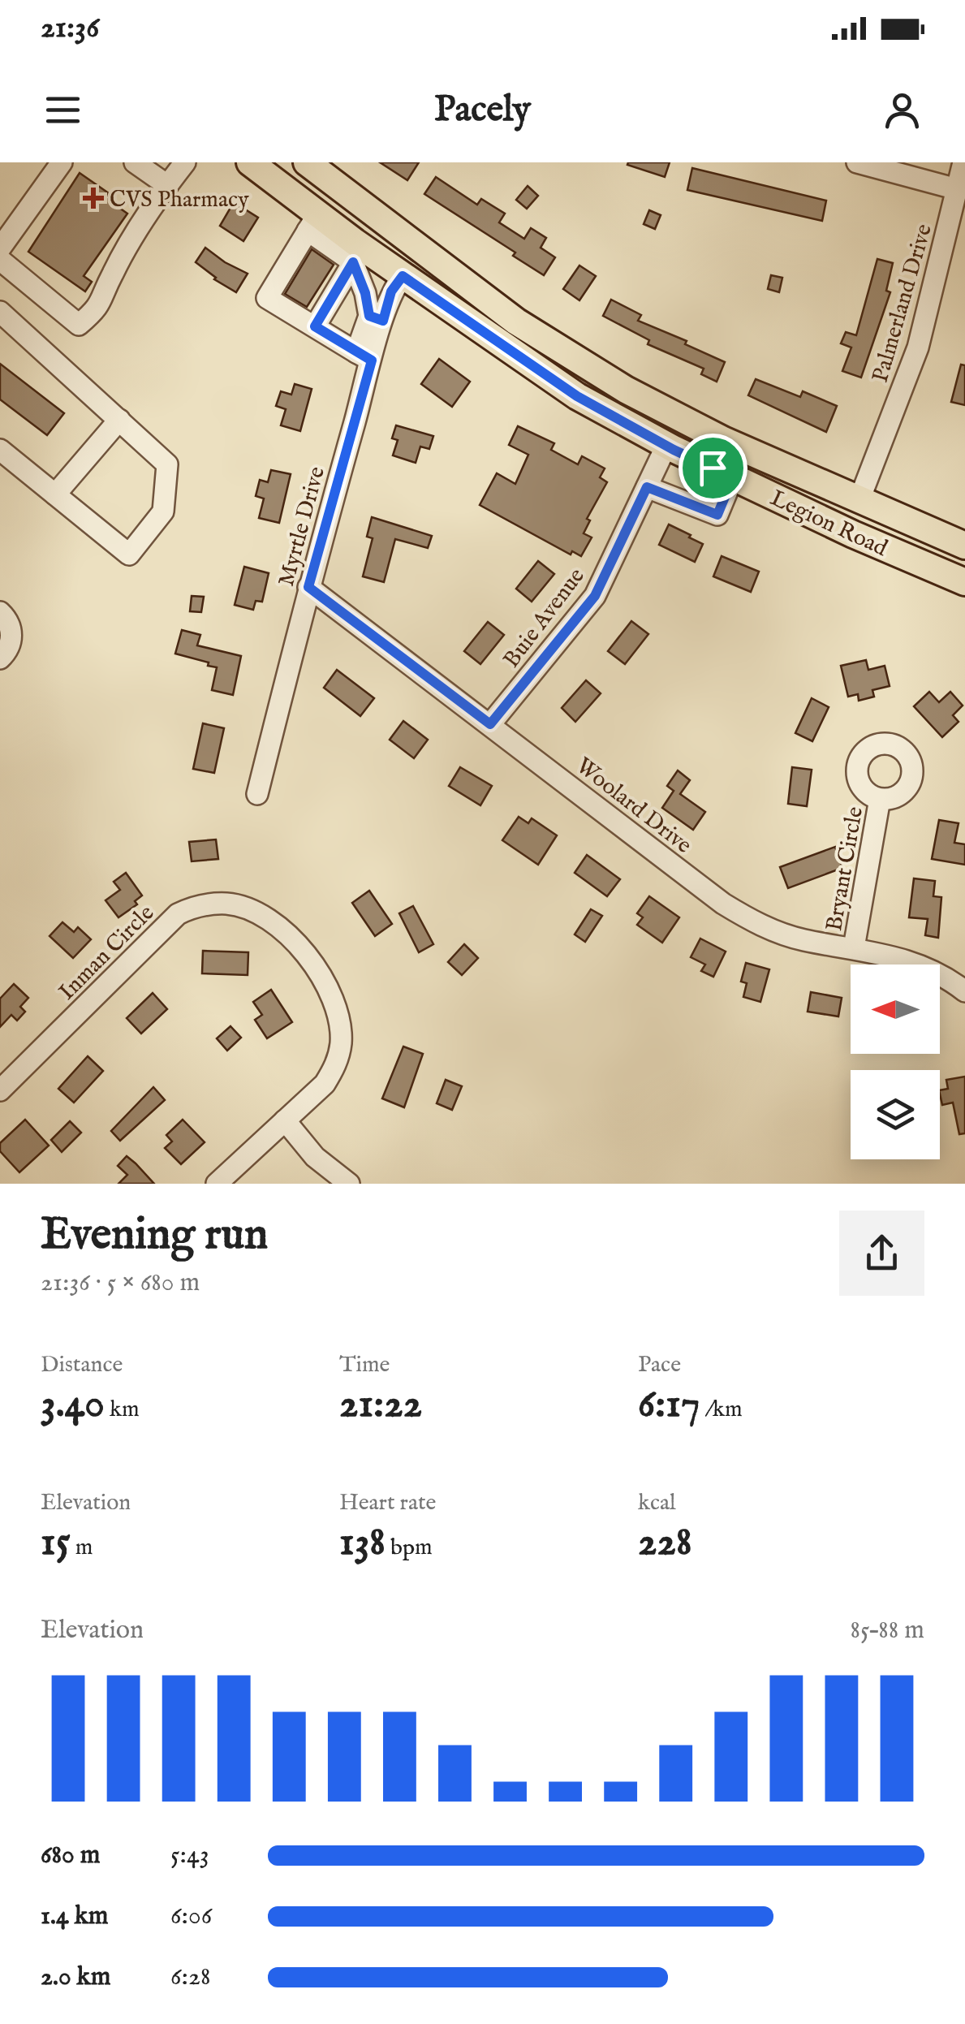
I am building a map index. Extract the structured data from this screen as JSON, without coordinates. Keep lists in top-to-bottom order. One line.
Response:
{"streets":{"main road":["Legion Road"],"street":["Palmerland Drive","Myrtle Drive","Buie Avenue","Woolard Drive","Bryant Circle","Inman Circle"]},"crossings":[["Palmerland Drive","Legion Road"],["Legion Road","Myrtle Drive"],["Legion Road","Buie Avenue"],["Myrtle Drive","Woolard Drive"],["Buie Avenue","Woolard Drive"],["Woolard Drive","Bryant Circle"]],"places":{"health":["CVS Pharmacy"]},"north":"left","page":{"status":"21:36","header":"Pacely","heading":["Evening run","21:36 · 5 × 680 m"],"stats":[["Distance","3.40 km"],["Time","21:22"],["Pace","6:17 /km"],["Elevation","15 m"],["Heart rate","138 bpm"],["kcal","228"]],"chart":["Elevation","85–88 m"],"list":[{"name":"680 m","note":"5:43"},{"name":"1.4 km","note":"6:06"},{"name":"2.0 km","note":"6:28"}]}}
